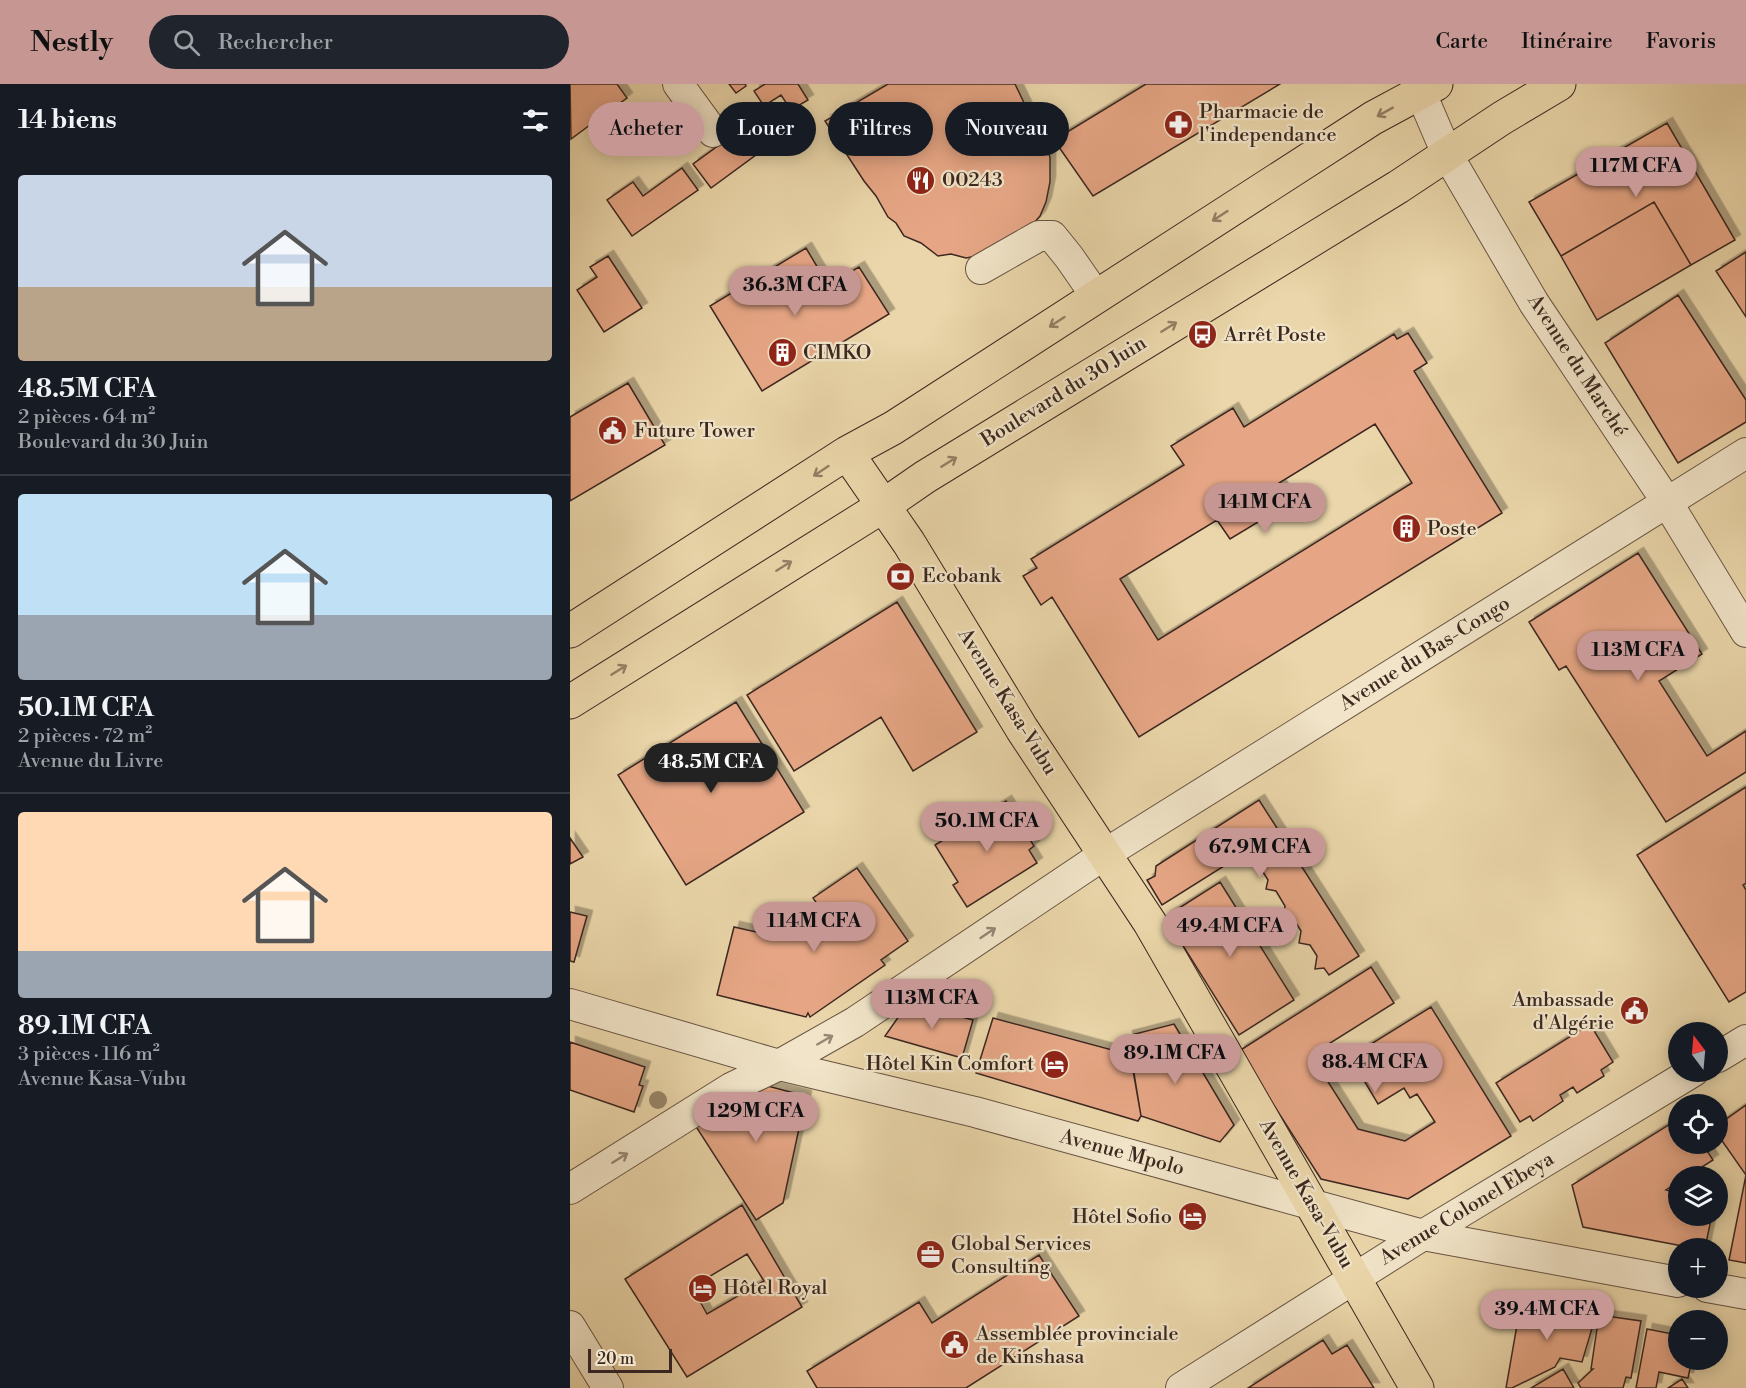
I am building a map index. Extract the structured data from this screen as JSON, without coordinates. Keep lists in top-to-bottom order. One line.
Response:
{"streets":{"main road":["Boulevard du 30 Juin","Avenue Kasa-Vubu"],"street":["Avenue du Marché","Avenue du Bas-Congo","Avenue Mpolo","Avenue Colonel Ebeya"]},"crossings":[["Avenue du Marché","Boulevard du 30 Juin"],["Avenue du Marché","Avenue du Bas-Congo"],["Boulevard du 30 Juin","Avenue Kasa-Vubu"],["Avenue du Bas-Congo","Avenue Kasa-Vubu"],["Avenue du Bas-Congo","Avenue Mpolo"],["Avenue Kasa-Vubu","Avenue Mpolo"],["Avenue Kasa-Vubu","Avenue Colonel Ebeya"],["Avenue Mpolo","Avenue Colonel Ebeya"]],"one_way":["Avenue du Bas-Congo"],"places":{"pharmacy":["Pharmacie de l'independance"],"restaurant":["00243"],"bus stop":["Arrêt Poste"],"building":["CIMKO","Poste"],"public building":["Future Tower","Ambassade d'Algérie","Assemblée provinciale de Kinshasa"],"bank":["Ecobank"],"hotel":["Hôtel Kin Comfort","Hôtel Sofio","Hôtel Royal"],"office":["Global Services Consulting"]},"scale_bar":"20 m","north":"top","page":{"header":"Nestly","search":"Rechercher","nav":["Carte","Itinéraire","Favoris"],"heading":"14 biens","chip":["Acheter","Louer","Filtres","Nouveau"],"price":["117M CFA","36.3M CFA","141M CFA","113M CFA","48.5M CFA","50.1M CFA","67.9M CFA","114M CFA","49.4M CFA","113M CFA","89.1M CFA","88.4M CFA","129M CFA","39.4M CFA"],"list":[{"name":"48.5M CFA","note":"2 pièces · 64 m² · Boulevard du 30 Juin"},{"name":"50.1M CFA","note":"2 pièces · 72 m² · Avenue du Livre"},{"name":"89.1M CFA","note":"3 pièces · 116 m² · Avenue Kasa-Vubu"}],"map_buttons":["+","−"],"scale":"20 m"}}
